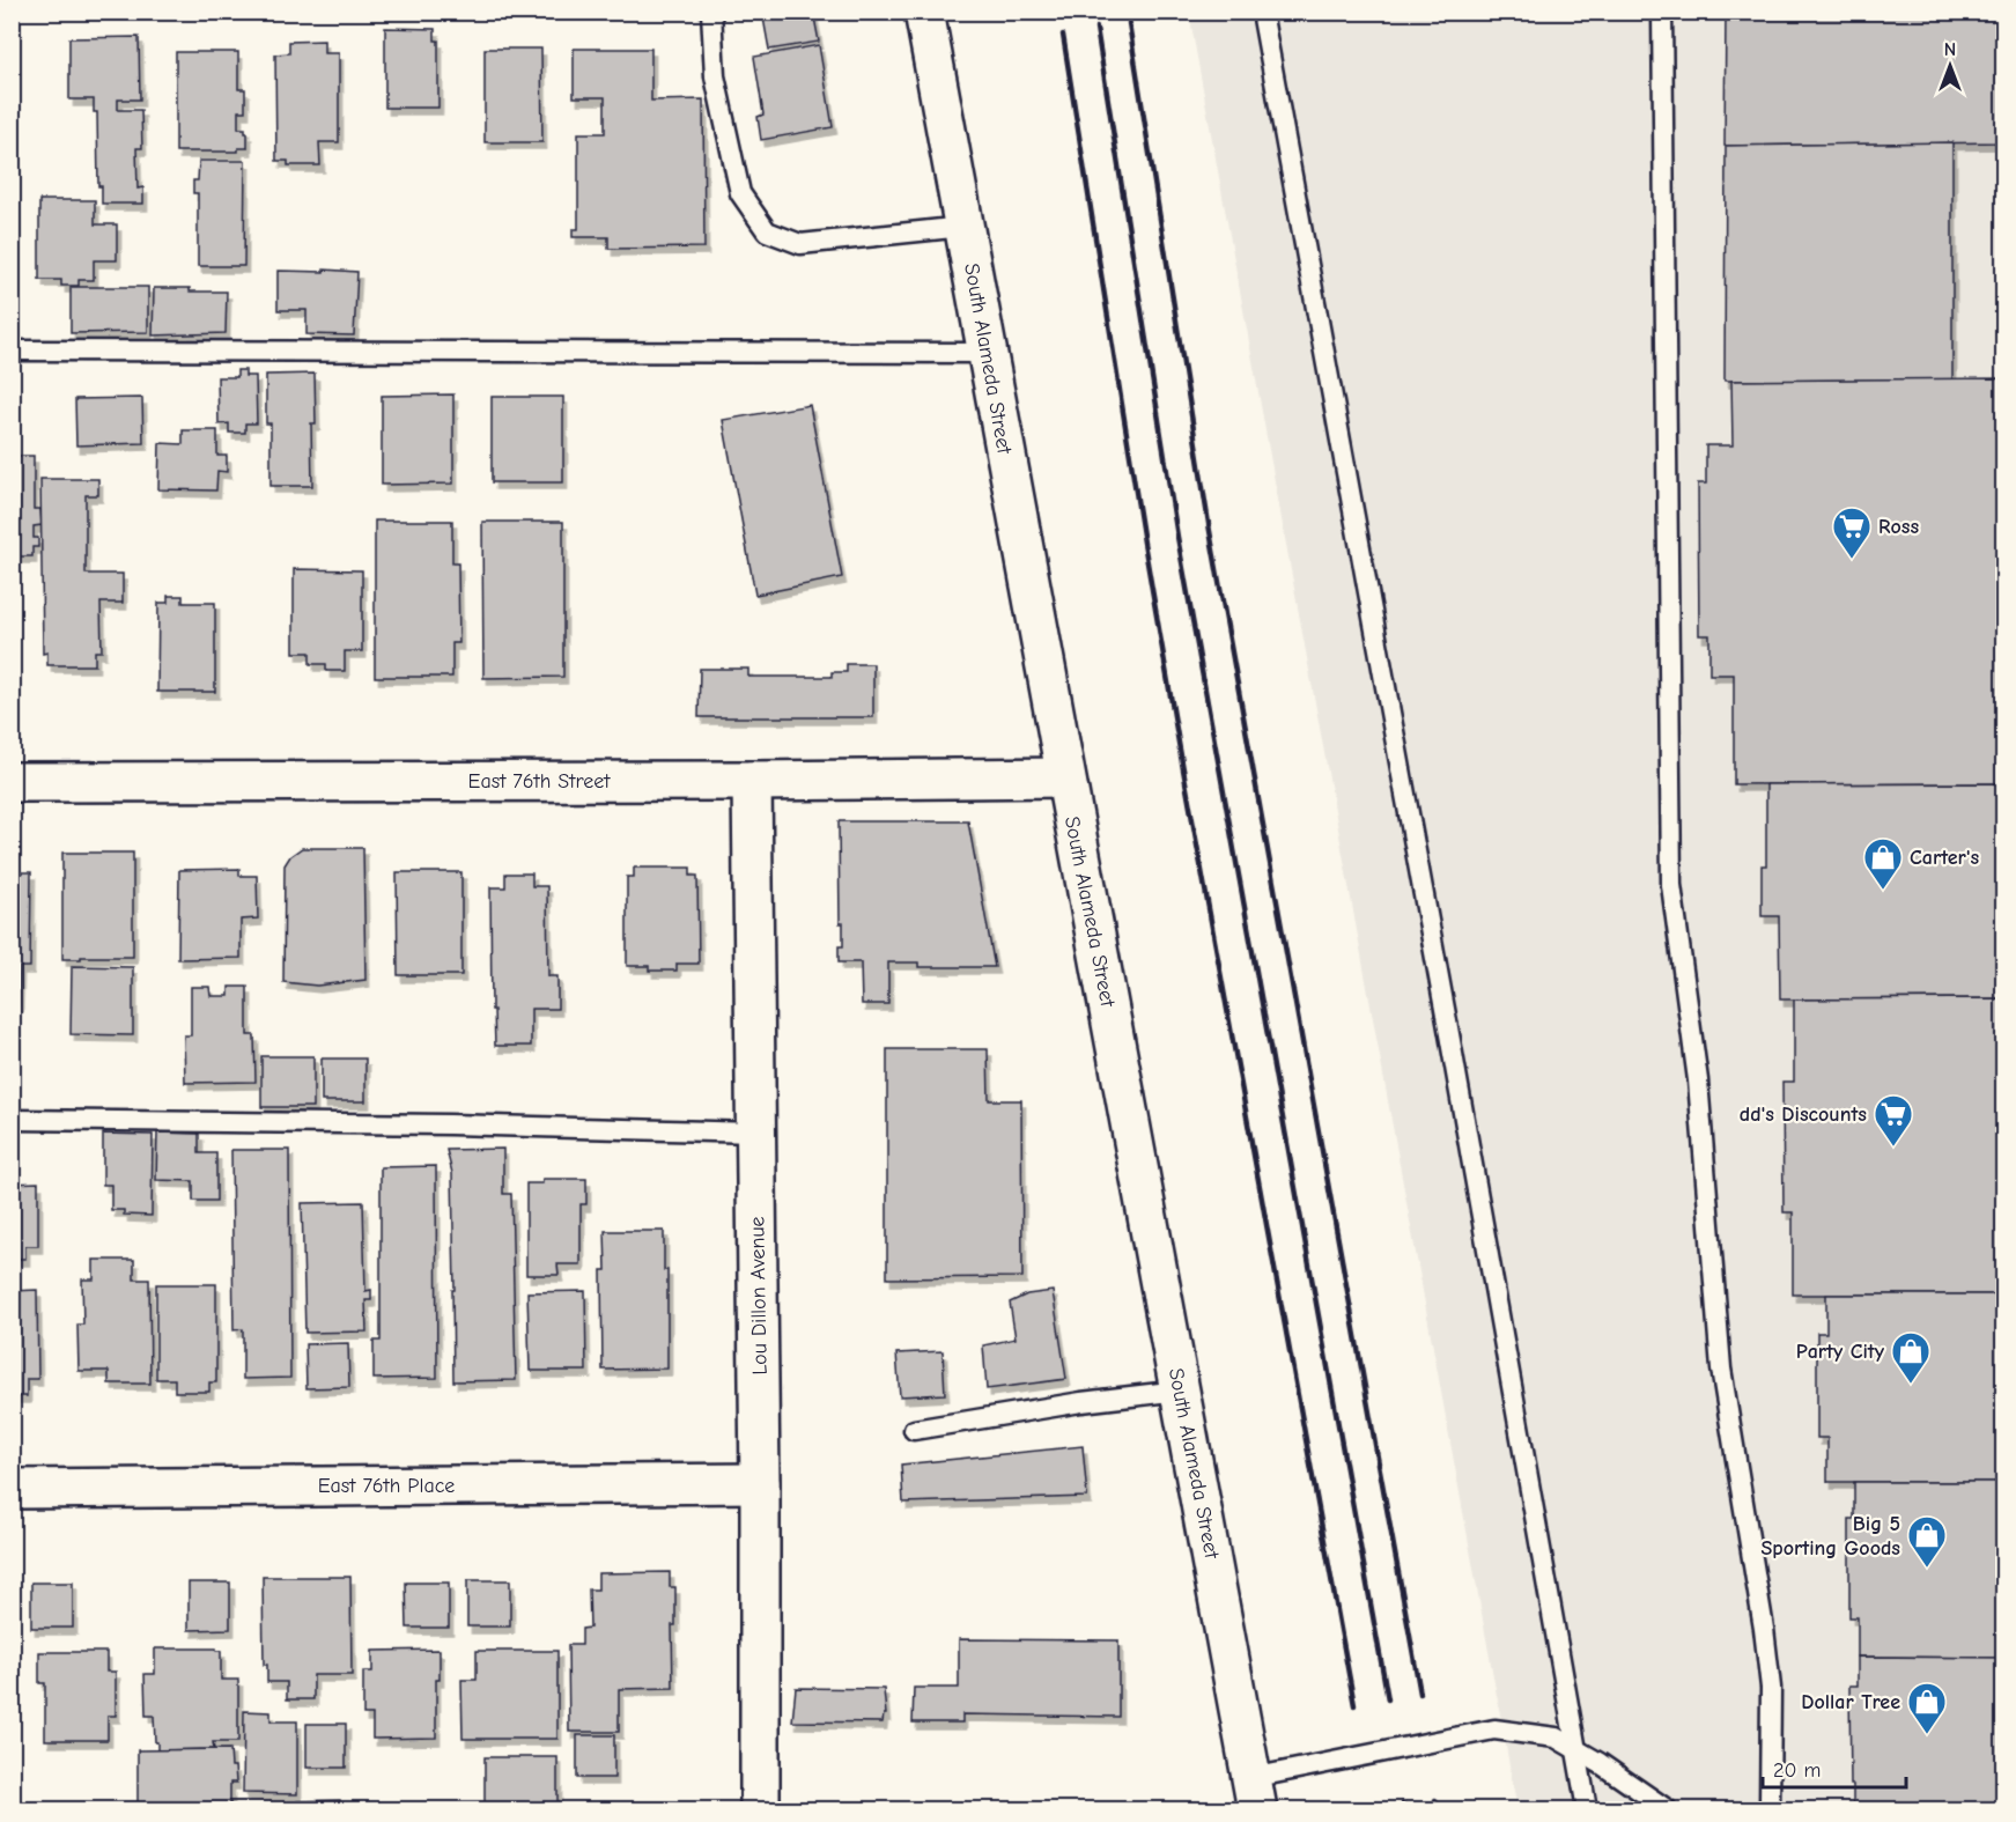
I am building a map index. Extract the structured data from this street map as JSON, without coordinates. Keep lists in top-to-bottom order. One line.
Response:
{"streets":{"street":["South Alameda Street","East 76th Street","Lou Dillon Avenue","East 76th Place"]},"crossings":[["South Alameda Street","East 76th Street"],["East 76th Street","Lou Dillon Avenue"],["Lou Dillon Avenue","East 76th Place"]],"places":{"supermarket":["Ross","dd's Discounts"],"shop":["Carter's","Party City","Big 5 Sporting Goods","Dollar Tree"]},"scale_bar":"20 m","north":"top"}
